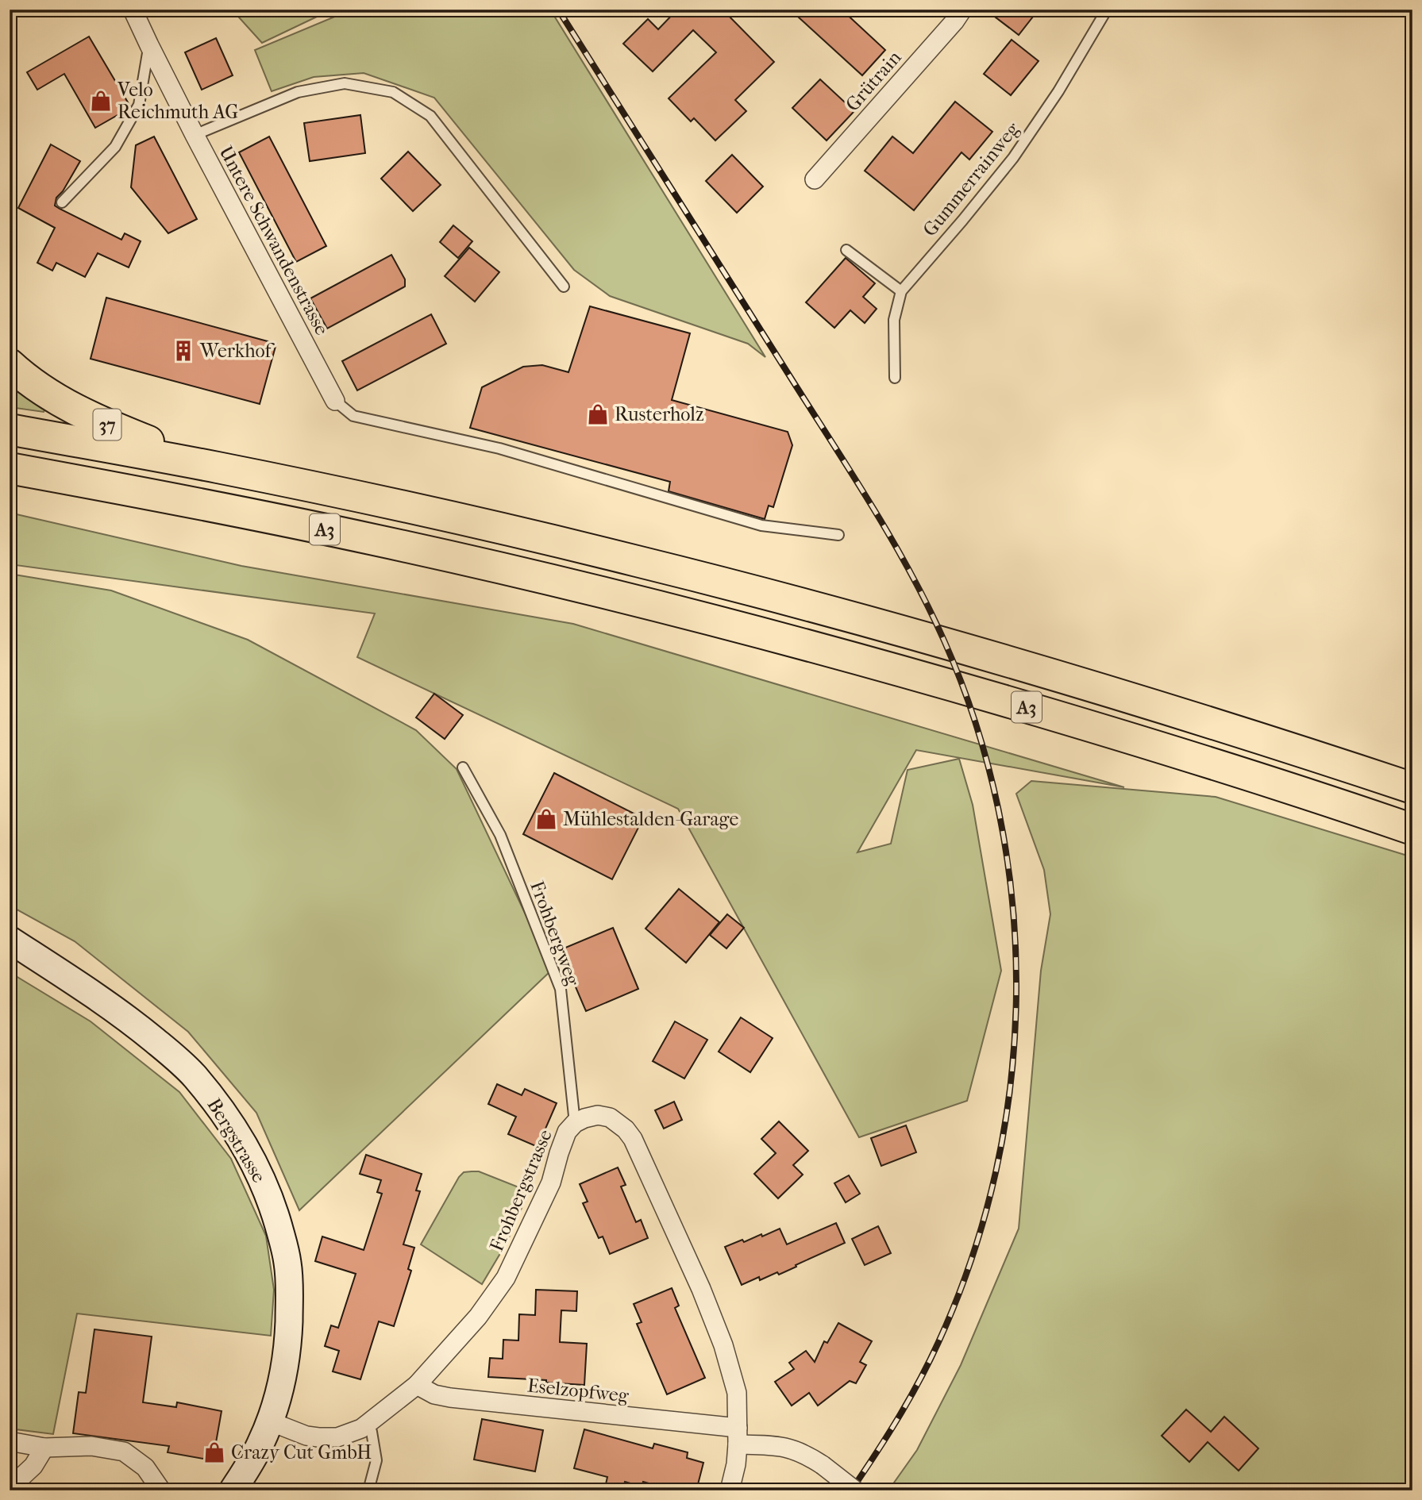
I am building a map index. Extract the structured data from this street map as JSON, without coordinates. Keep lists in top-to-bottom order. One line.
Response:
{"streets":{"highway":["37","A3"],"main road":["Bergstrasse"],"street":["Grütrain","Untere Schwandenstrasse","Frohbergstrasse","Eselzopfweg"],"lane":["Gummerrainweg","Frohbergweg"]},"crossings":[["37","A3"],["Frohbergweg","Frohbergstrasse"],["Bergstrasse","Frohbergstrasse"],["Frohbergstrasse","Eselzopfweg"]],"places":{"shop":["Velo Reichmuth AG","Rusterholz","Mühlestalden-Garage","Crazy Cut GmbH"],"building":["Werkhof"]}}
